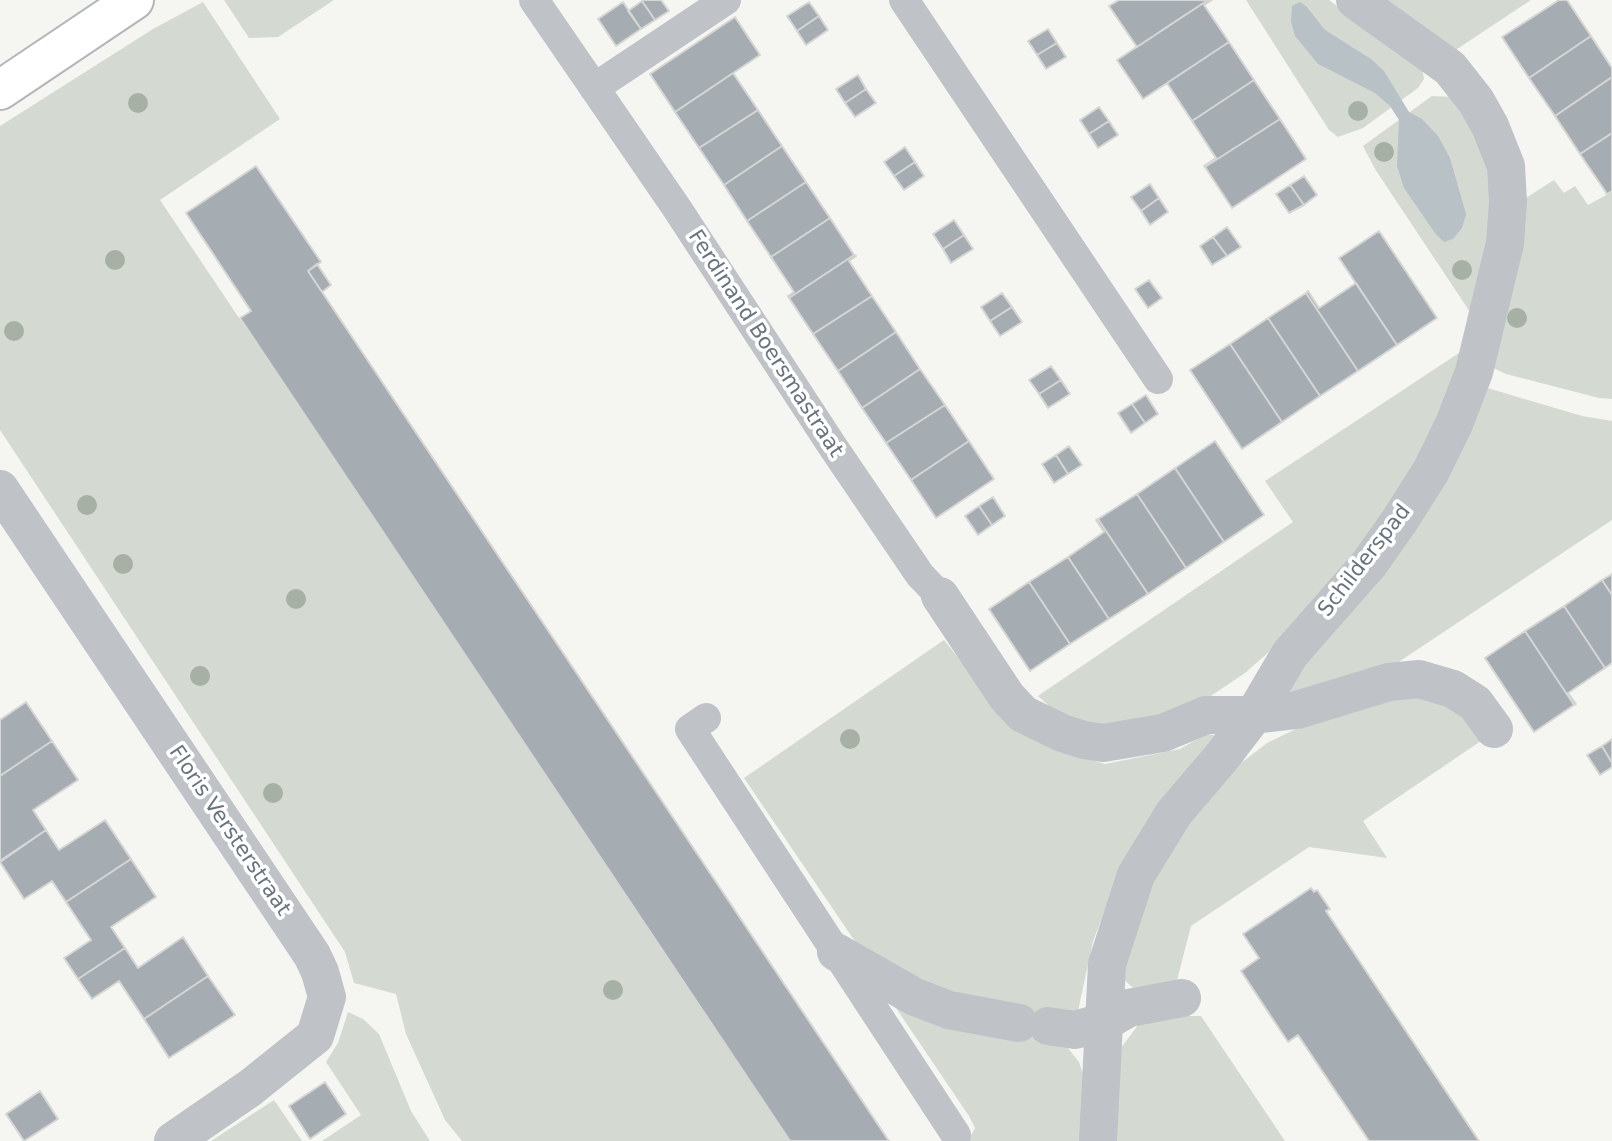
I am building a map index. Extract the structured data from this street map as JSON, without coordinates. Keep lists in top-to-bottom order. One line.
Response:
{"streets":{"street":["Schilderspad","Floris Versterstraat"],"lane":["Ferdinand Boersmastraat"]}}
